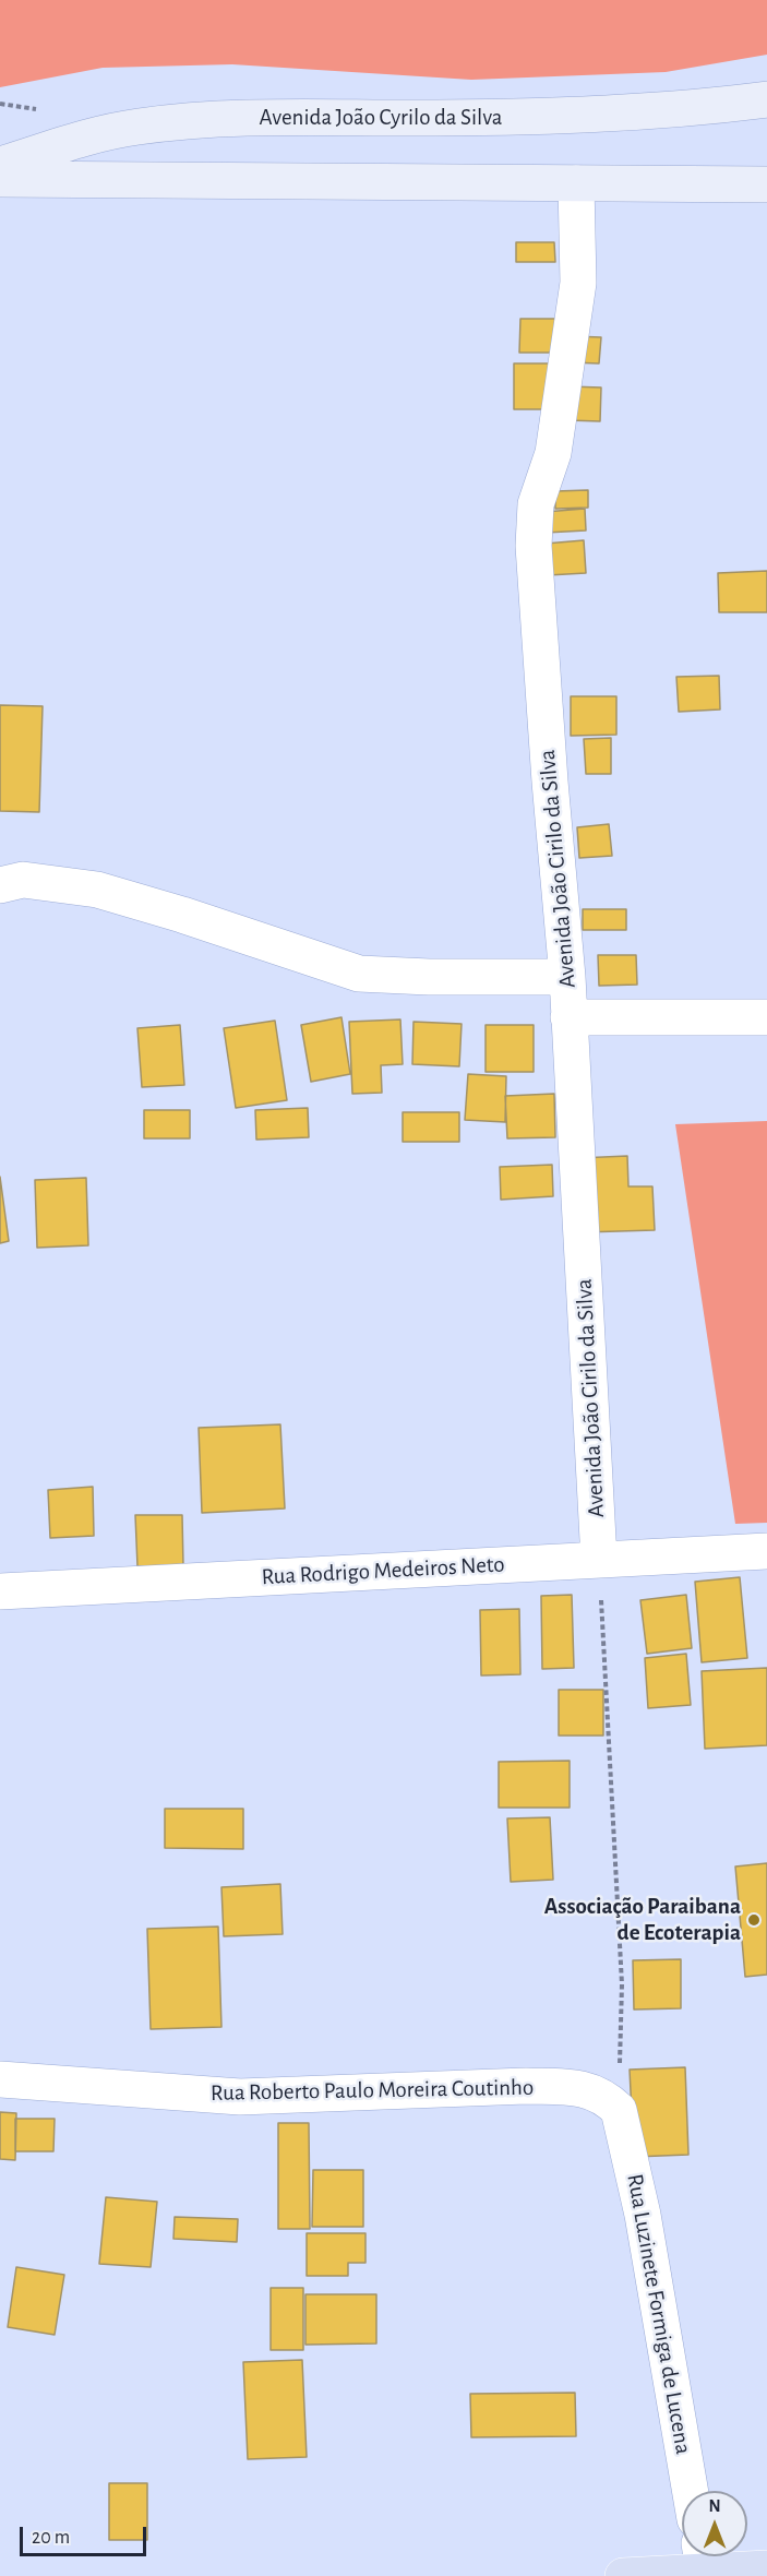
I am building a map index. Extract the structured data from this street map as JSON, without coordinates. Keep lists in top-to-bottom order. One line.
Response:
{"streets":{"street":["Avenida João Cyrilo da Silva","Avenida João Cirilo da Silva","Rua Rodrigo Medeiros Neto","Rua Roberto Paulo Moreira Coutinho","Rua Luzinete Formiga de Lucena"]},"crossings":[["Avenida João Cirilo da Silva","Rua Rodrigo Medeiros Neto"],["Rua Roberto Paulo Moreira Coutinho","Rua Luzinete Formiga de Lucena"]],"places":["Associação Paraibana de Ecoterapia"],"scale_bar":"20 m","north":"top"}
